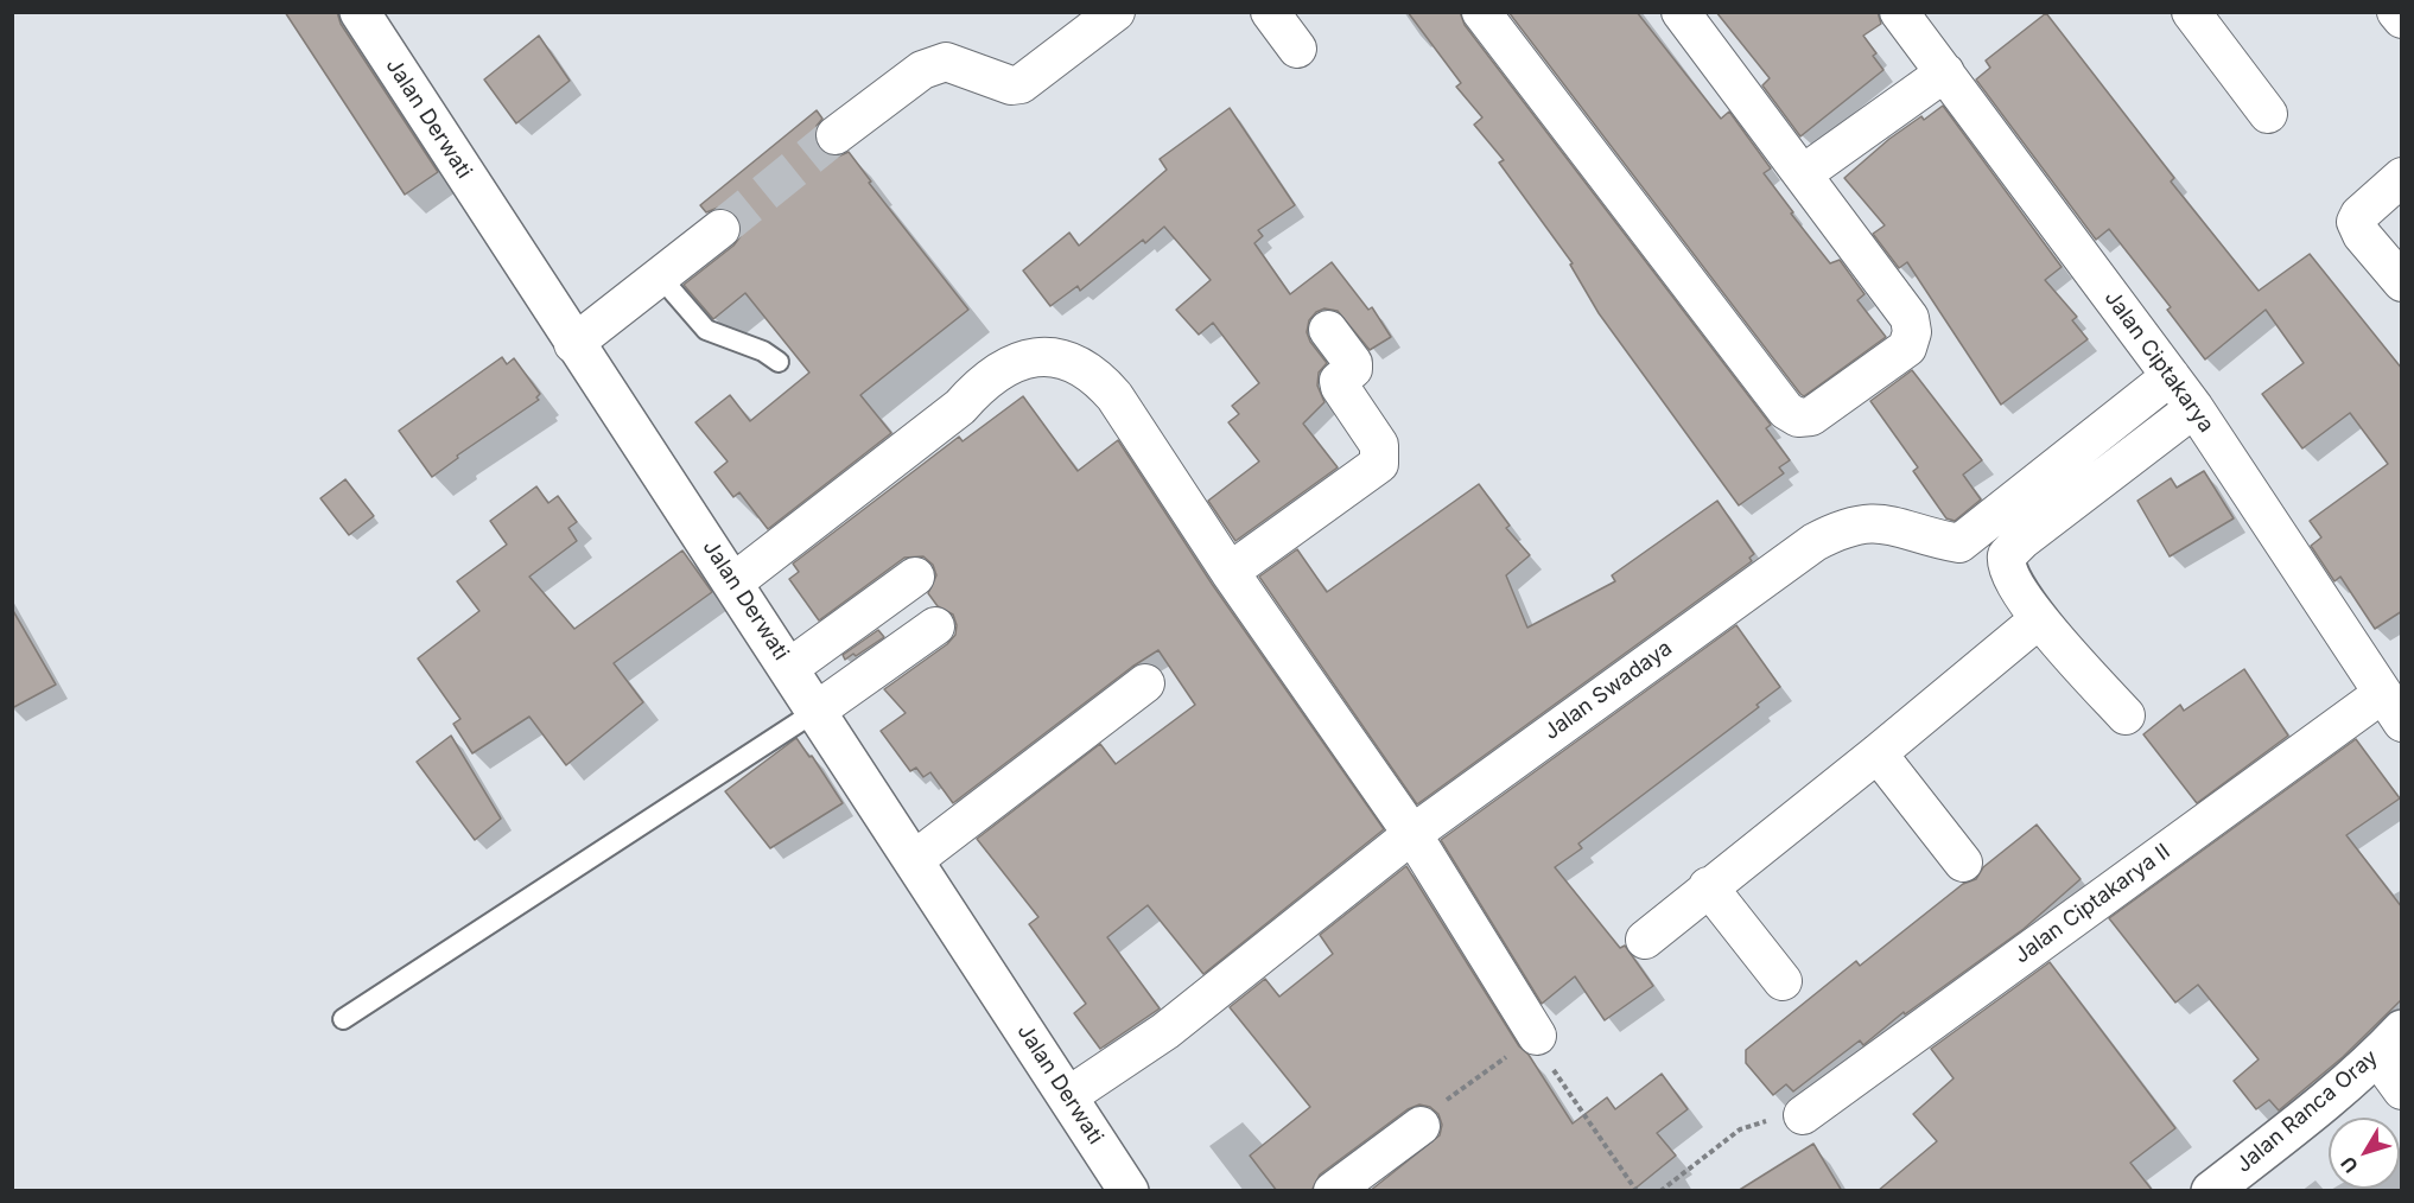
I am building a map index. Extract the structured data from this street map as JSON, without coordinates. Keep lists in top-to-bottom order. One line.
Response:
{"streets":{"main road":["Jalan Derwati","Jalan Ranca Oray"],"street":["Jalan Ciptakarya","Jalan Swadaya","Jalan Ciptakarya II"]},"crossings":[["Jalan Derwati","Jalan Swadaya"],["Jalan Ciptakarya","Jalan Swadaya"],["Jalan Ciptakarya","Jalan Ciptakarya II"]],"north":"bottom left"}
